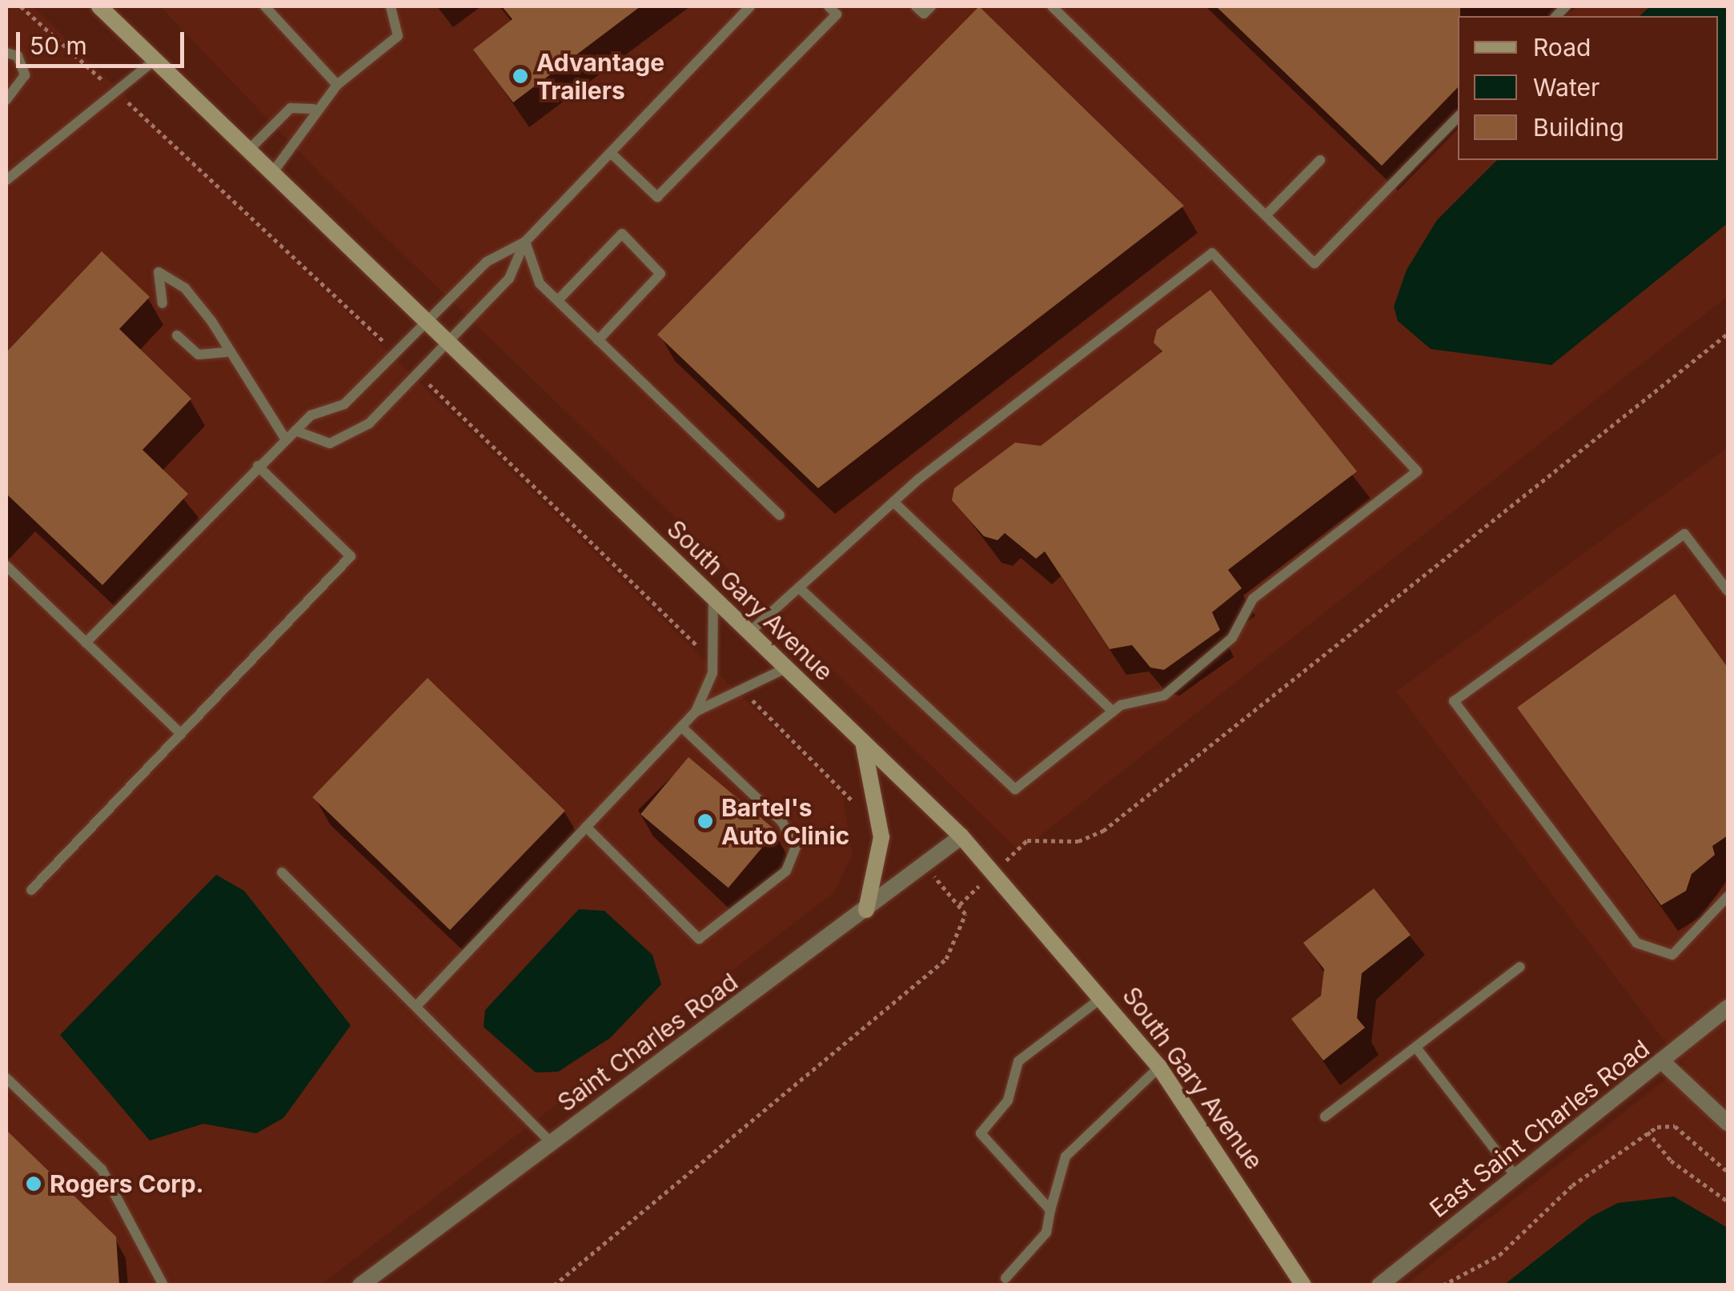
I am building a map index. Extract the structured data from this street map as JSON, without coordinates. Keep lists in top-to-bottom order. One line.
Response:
{"streets":{"main road":["South Gary Avenue"],"street":["Saint Charles Road","East Saint Charles Road"]},"crossings":[["South Gary Avenue","Saint Charles Road"]],"places":["Advantage Trailers","Bartel's Auto Clinic","Rogers Corp."],"legend":["Road","Water","Building"],"scale_bar":"50 m"}
